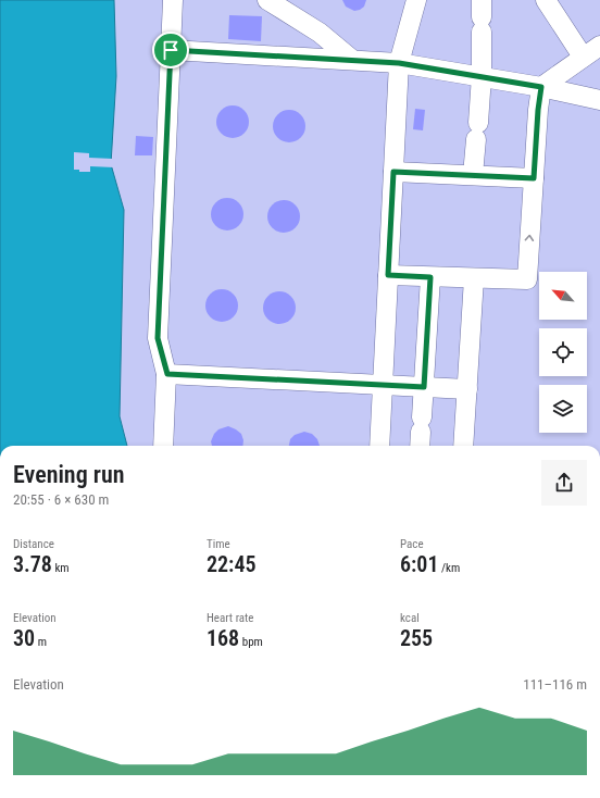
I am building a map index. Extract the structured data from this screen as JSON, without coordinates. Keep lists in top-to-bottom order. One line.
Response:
{"north":"top left","page":{"heading":["Evening run","20:55 · 6 × 630 m"],"stats":[["Distance","3.78 km"],["Time","22:45"],["Pace","6:01 /km"],["Elevation","30 m"],["Heart rate","168 bpm"],["kcal","255"]],"chart":["Elevation","111–116 m"]}}
